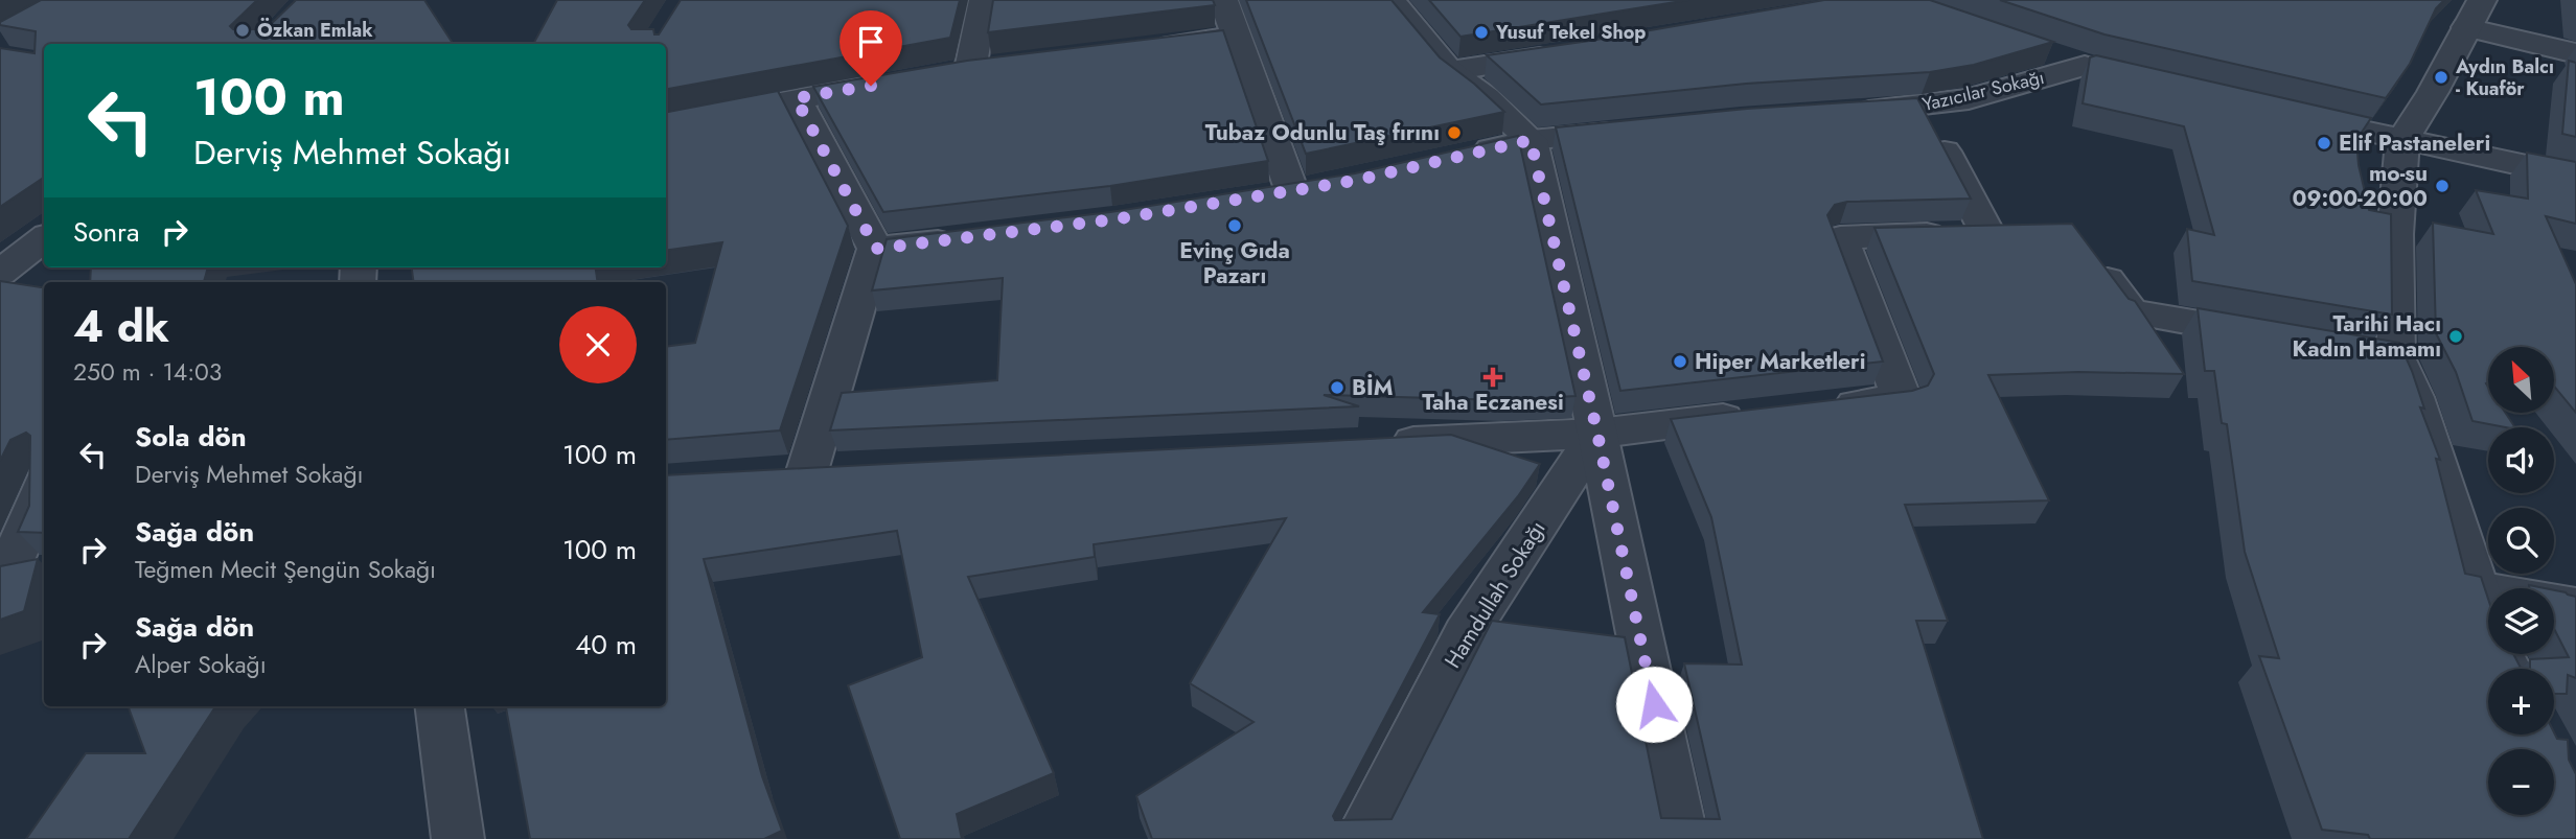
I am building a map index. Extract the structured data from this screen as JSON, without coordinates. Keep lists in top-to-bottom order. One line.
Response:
{"streets":{"street":["Yazıcılar Sokağı","Hamdullah Sokağı"]},"places":{"other":["Özkan Emlak","Yusuf Tekel Shop","Aydın Balcı - Kuaför","Tubaz Odunlu Taş fırını","Elif Pastaneleri","mo-su 09:00-20:00","Evinç Gıda Pazarı","Tarihi Hacı Kadın Hamamı","Hiper Marketleri","BİM"],"health":["Taha Eczanesi"]},"north":"top left","page":{"turn":["100 m","Derviş Mehmet Sokağı"],"then":"Sonra","heading":["4 dk","250 m · 14:03"],"map_buttons":["+","−"],"list":[{"name":"Sola dön","note":"Derviş Mehmet Sokağı","value":"100 m"},{"name":"Sağa dön","note":"Teğmen Mecit Şengün Sokağı","value":"100 m"},{"name":"Sağa dön","note":"Alper Sokağı","value":"40 m"}]}}
